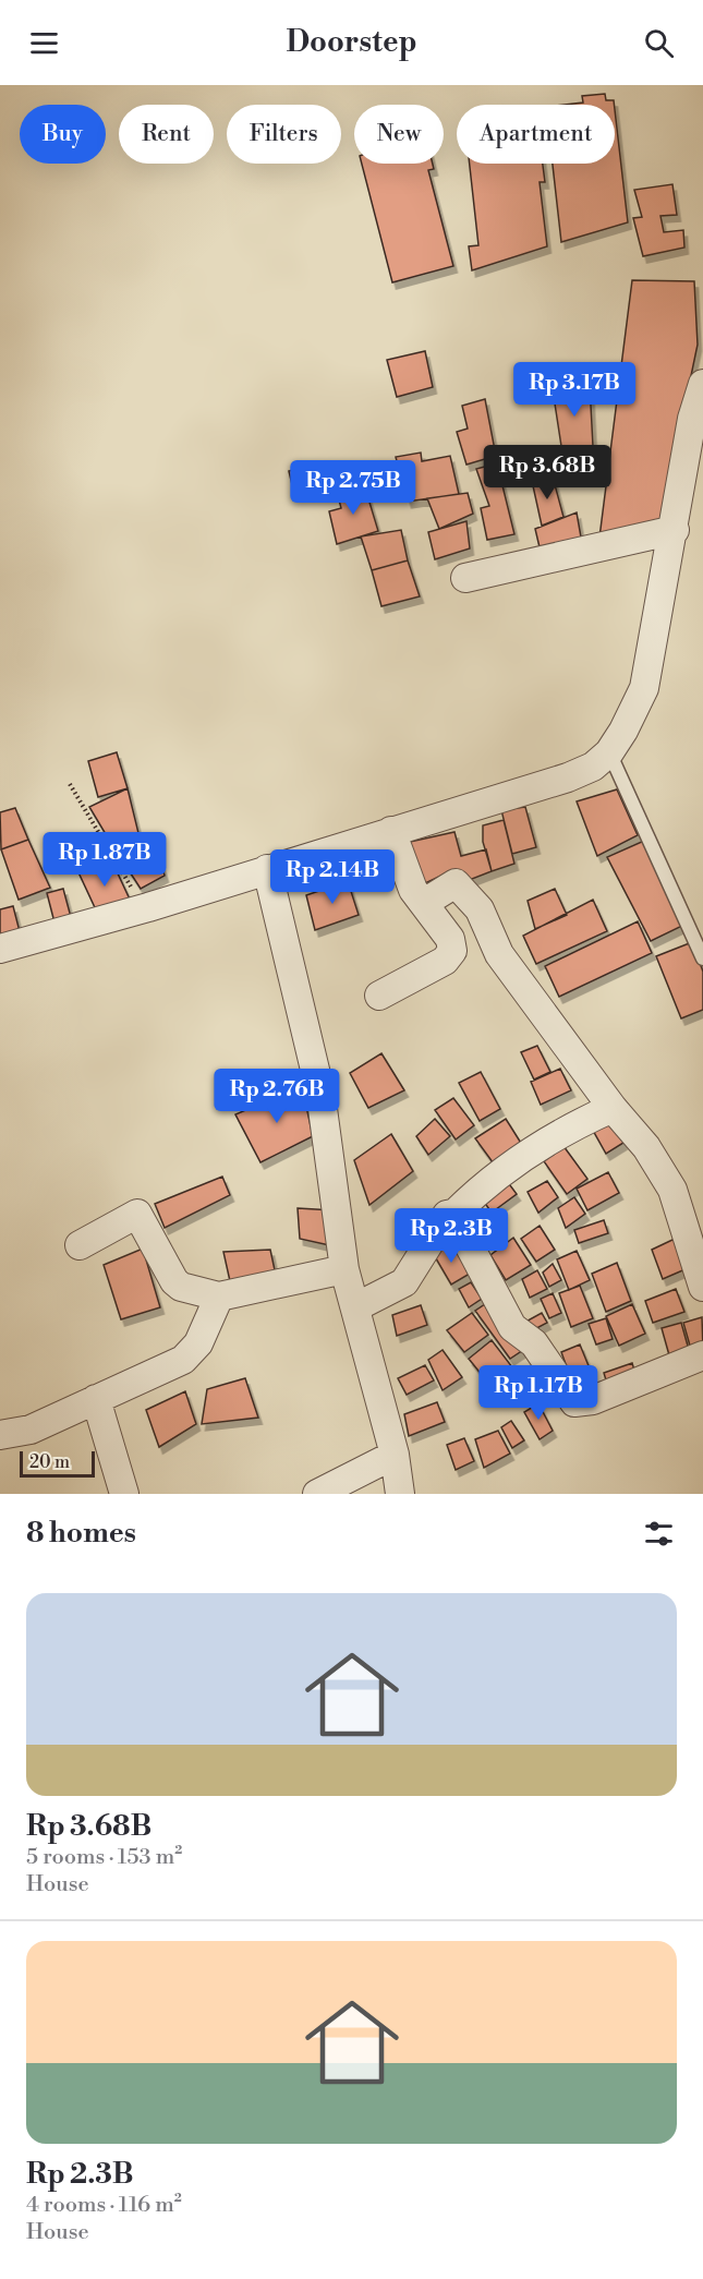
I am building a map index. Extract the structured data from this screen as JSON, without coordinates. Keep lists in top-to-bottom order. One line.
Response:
{"scale_bar":"20 m","page":{"header":"Doorstep","chip":["Buy","Rent","Filters","New","Apartment"],"price":["Rp 3.17B","Rp 3.68B","Rp 2.75B","Rp 1.87B","Rp 2.14B","Rp 2.76B","Rp 2.3B","Rp 1.17B"],"scale":"20 m","heading":"8 homes","list":[{"name":"Rp 3.68B","note":"5 rooms · 153 m² · House"},{"name":"Rp 2.3B","note":"4 rooms · 116 m² · House"}]}}
